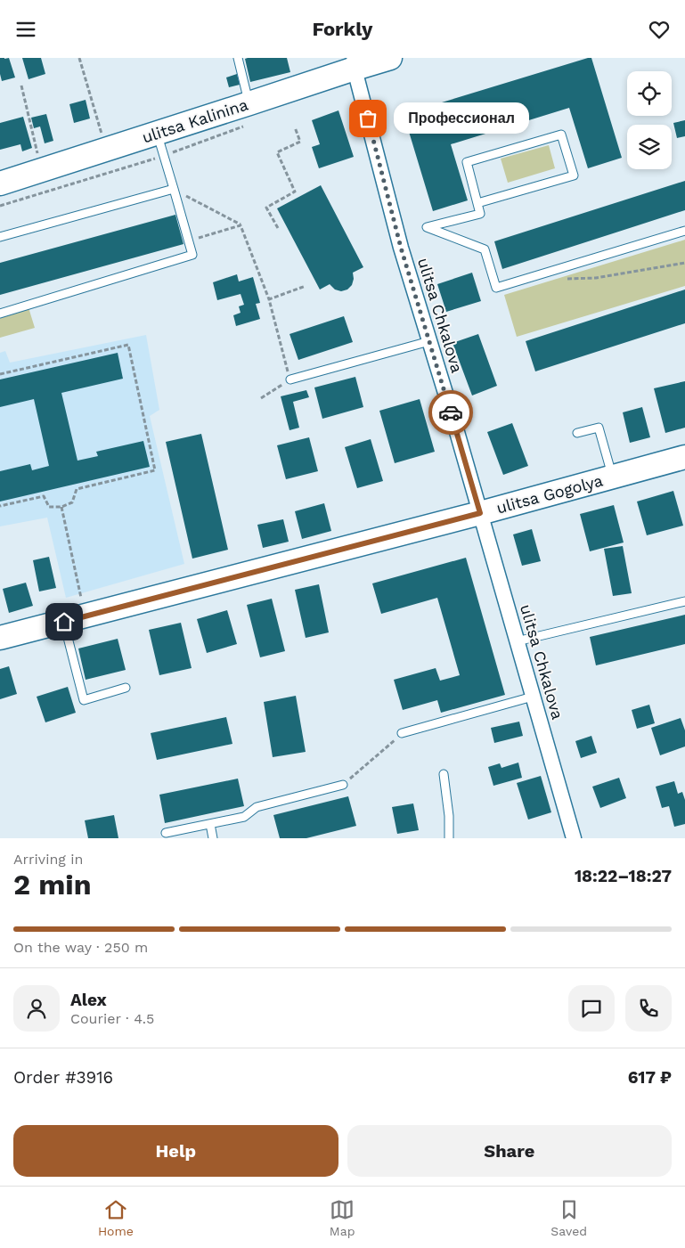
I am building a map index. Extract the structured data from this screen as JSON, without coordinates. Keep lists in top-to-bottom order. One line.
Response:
{"streets":{"main road":["ulitsa Kalinina","ulitsa Gogolya"],"street":["ulitsa Chkalova"]},"crossings":[["ulitsa Kalinina","ulitsa Chkalova"],["ulitsa Chkalova","ulitsa Gogolya"]],"places":["Профессионал"],"page":{"header":"Forkly","bubble":"Профессионал","heading":["2 min","Arriving in","18:22–18:27"],"panel":["Alex","Courier · 4.5","Order #3916","617 ₽"],"bar":"On the way · 250 m","buttons":["Help","Share"],"tabs":["Home","Map","Saved"]}}
